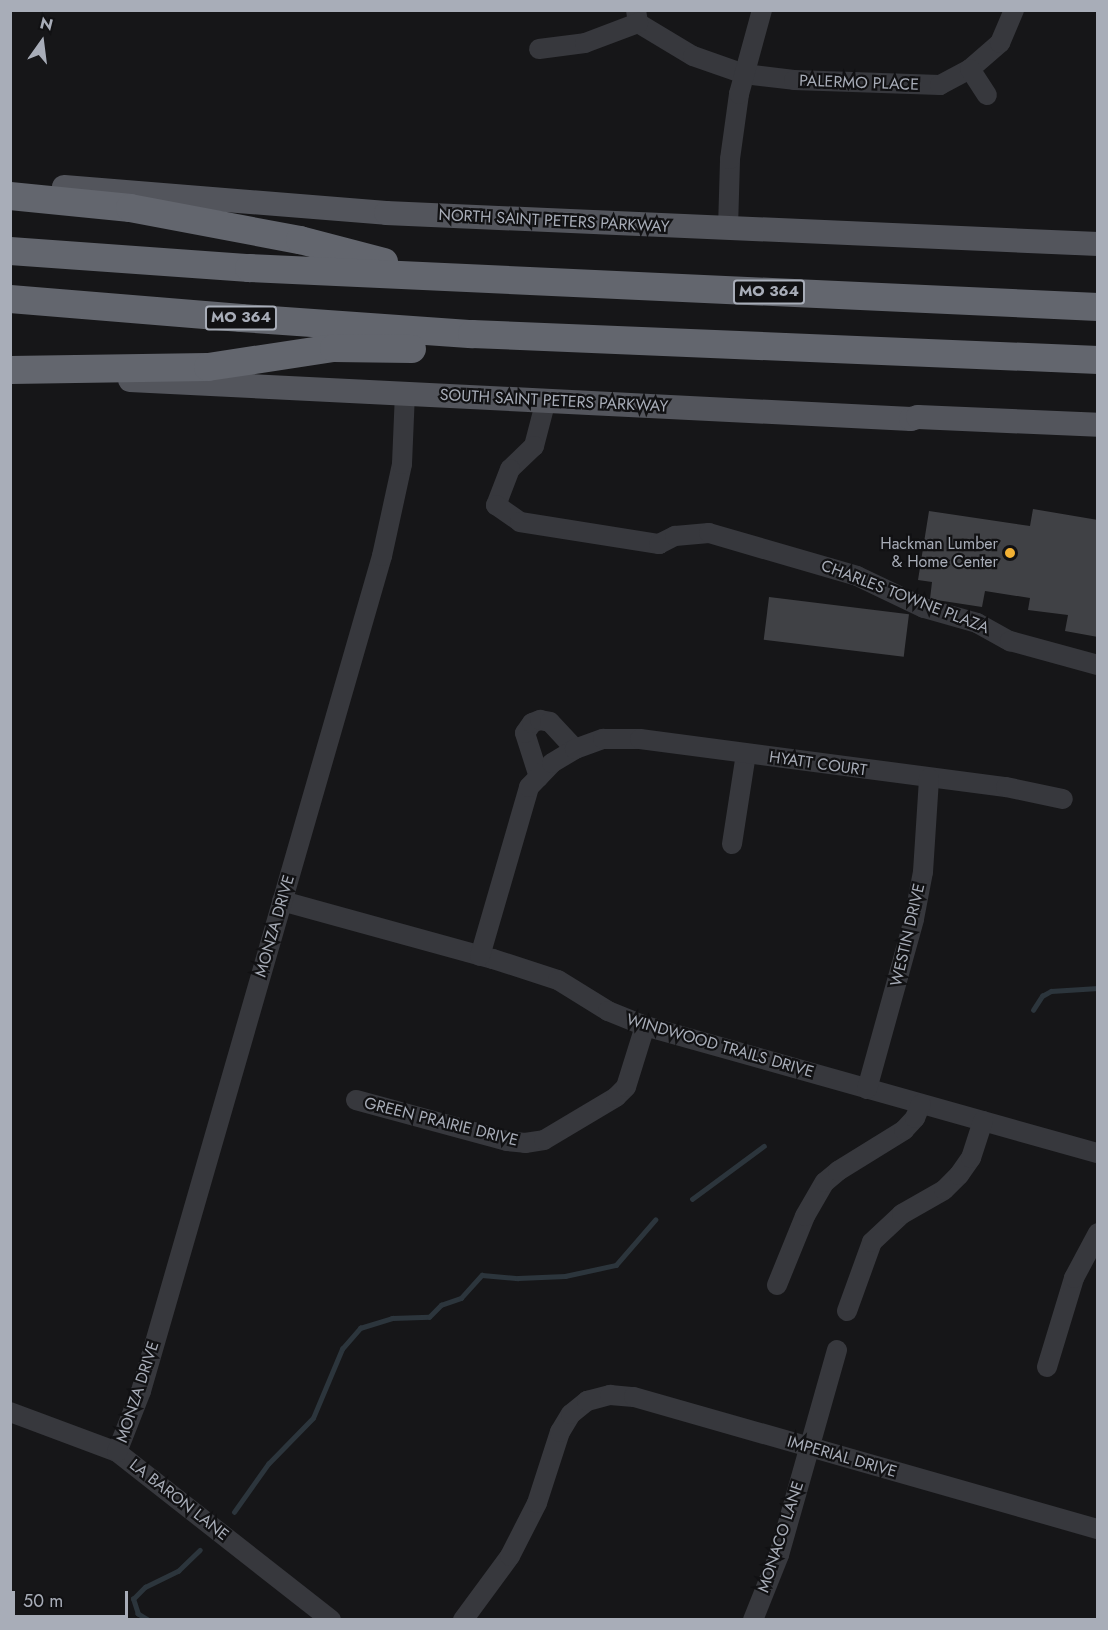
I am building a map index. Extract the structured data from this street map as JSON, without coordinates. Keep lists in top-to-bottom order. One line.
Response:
{"streets":{"highway":["MO 364"],"main road":["NORTH SAINT PETERS PARKWAY","SOUTH SAINT PETERS PARKWAY"],"street":["PALERMO PLACE","CHARLES TOWNE PLAZA","HYATT COURT","MONZA DRIVE","WESTIN DRIVE","WINDWOOD TRAILS DRIVE","GREEN PRAIRIE DRIVE","IMPERIAL DRIVE","LA BARON LANE","MONACO LANE"]},"crossings":[["SOUTH SAINT PETERS PARKWAY","CHARLES TOWNE PLAZA"],["SOUTH SAINT PETERS PARKWAY","MONZA DRIVE"],["HYATT COURT","WESTIN DRIVE"],["HYATT COURT","WINDWOOD TRAILS DRIVE"],["MONZA DRIVE","WINDWOOD TRAILS DRIVE"],["MONZA DRIVE","LA BARON LANE"],["WESTIN DRIVE","WINDWOOD TRAILS DRIVE"],["WINDWOOD TRAILS DRIVE","GREEN PRAIRIE DRIVE"],["IMPERIAL DRIVE","MONACO LANE"]],"places":["Hackman Lumber & Home Center"],"scale_bar":"50 m","north":"top"}
